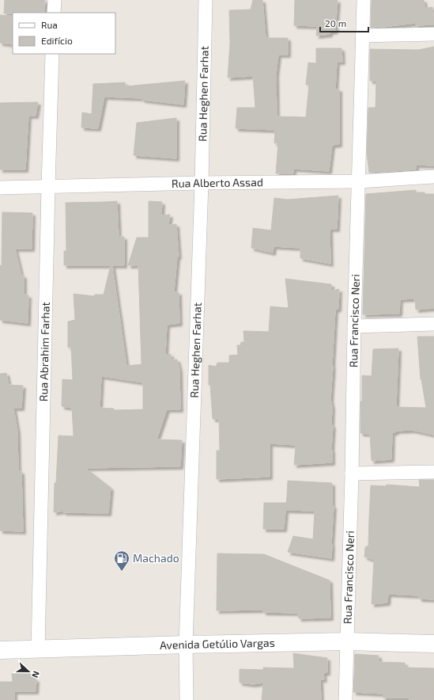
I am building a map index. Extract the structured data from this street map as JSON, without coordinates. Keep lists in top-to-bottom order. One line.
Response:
{"streets":{"street":["Rua Heghen Farhat","Rua Alberto Assad","Rua Francisco Neri","Rua Abrahim Farhat","Avenida Getúlio Vargas"]},"crossings":[["Rua Heghen Farhat","Rua Alberto Assad"],["Rua Heghen Farhat","Avenida Getúlio Vargas"],["Rua Alberto Assad","Rua Francisco Neri"],["Rua Alberto Assad","Rua Abrahim Farhat"],["Rua Francisco Neri","Avenida Getúlio Vargas"],["Rua Abrahim Farhat","Avenida Getúlio Vargas"]],"places":{"fuel station":["Machado"]},"legend":["Rua","Edifício"],"scale_bar":"20 m","north":"right"}
